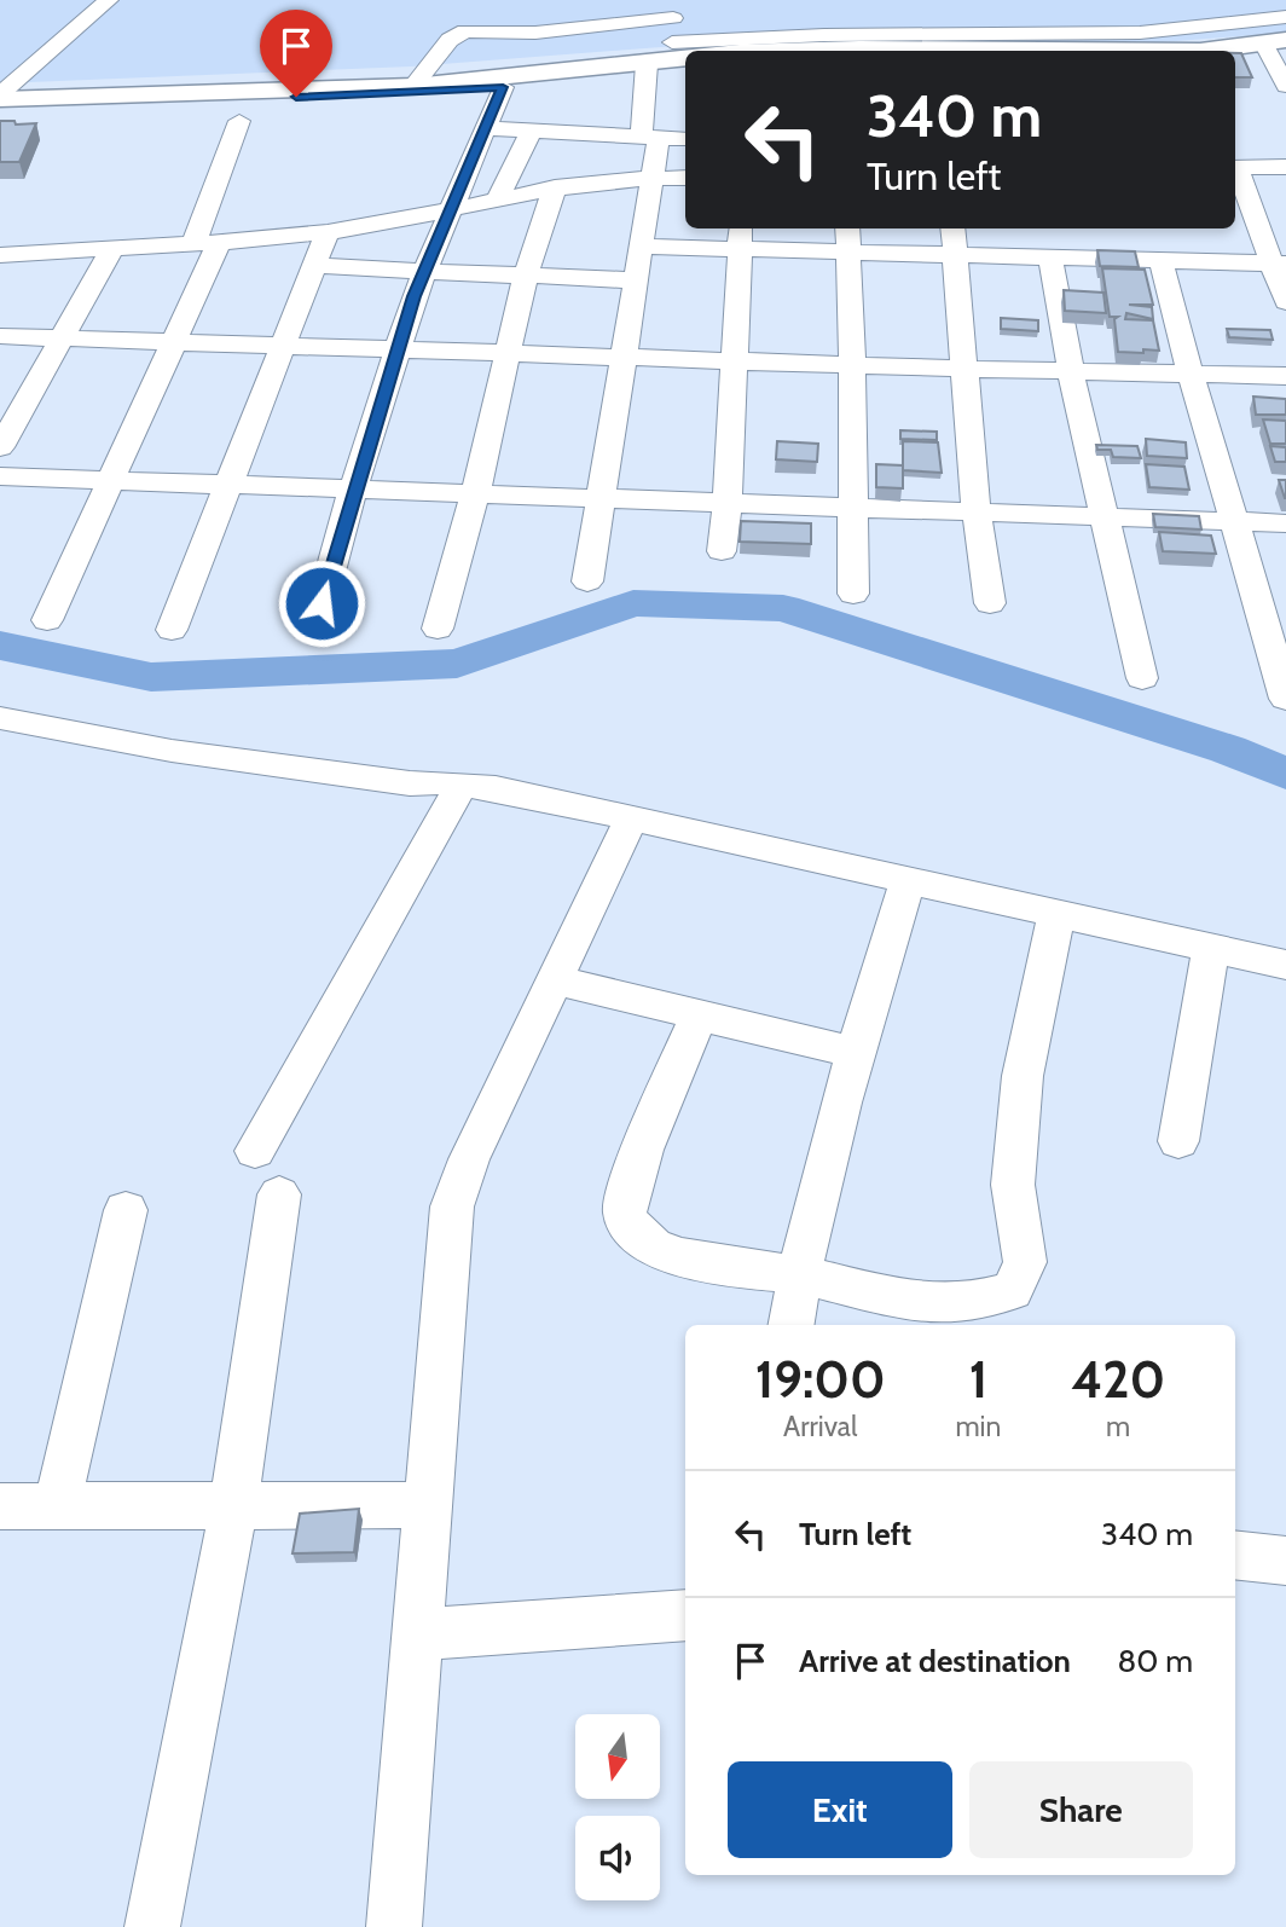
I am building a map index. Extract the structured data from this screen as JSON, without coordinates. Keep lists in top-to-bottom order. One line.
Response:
{"north":"bottom","page":{"turn":["340 m","Turn left"],"eta":["19:00","Arrival","1","min","420","m"],"list":[{"name":"Turn left","value":"340 m"},{"name":"Arrive at destination","value":"80 m"}],"buttons":["Exit","Share"]}}
